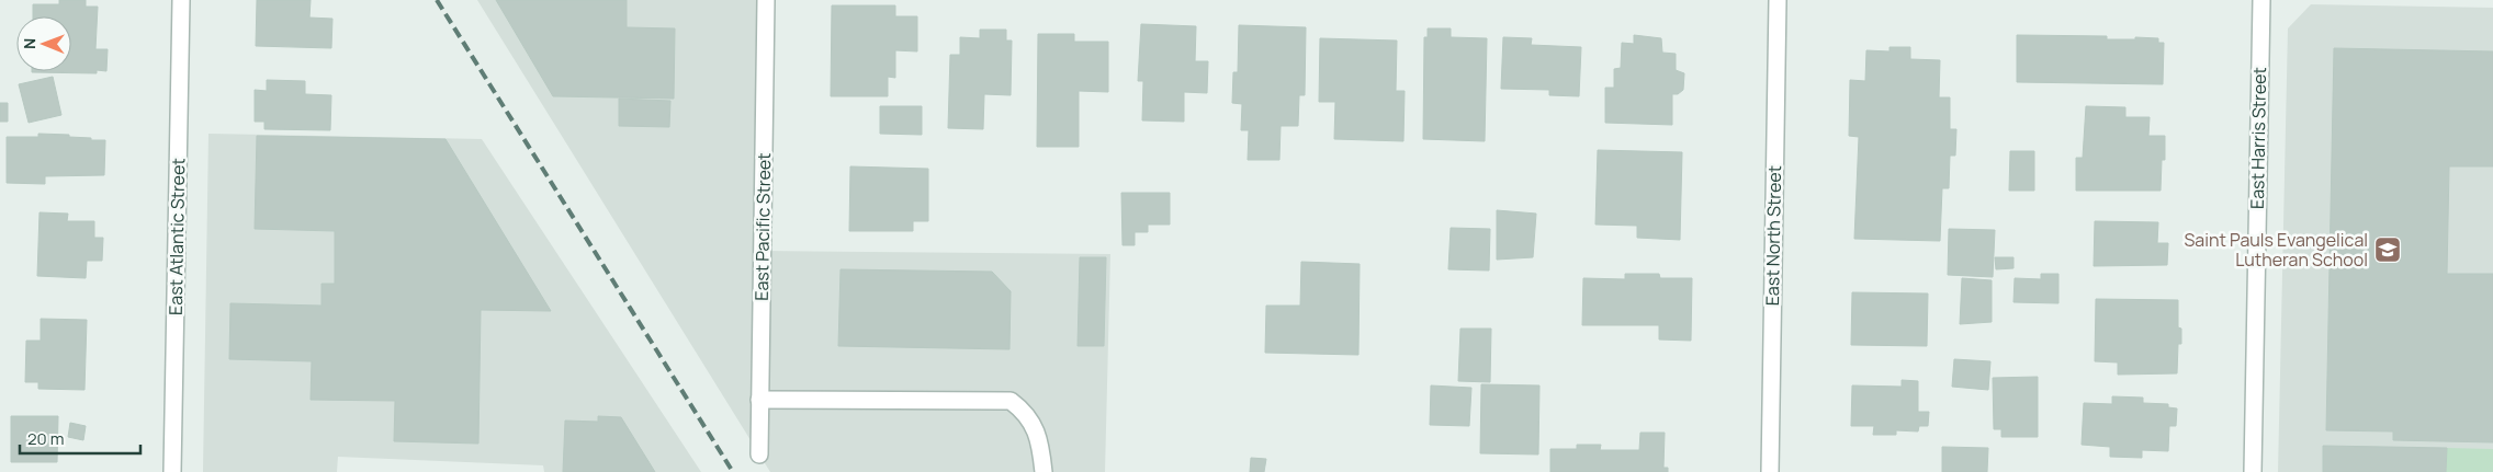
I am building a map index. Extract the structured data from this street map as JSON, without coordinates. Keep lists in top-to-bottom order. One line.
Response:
{"streets":{"street":["East Harris Street","East Pacific Street","East North Street","East Atlantic Street"]},"places":{"school or university":["Saint Pauls Evangelical Lutheran School"]},"scale_bar":"20 m","north":"left"}
